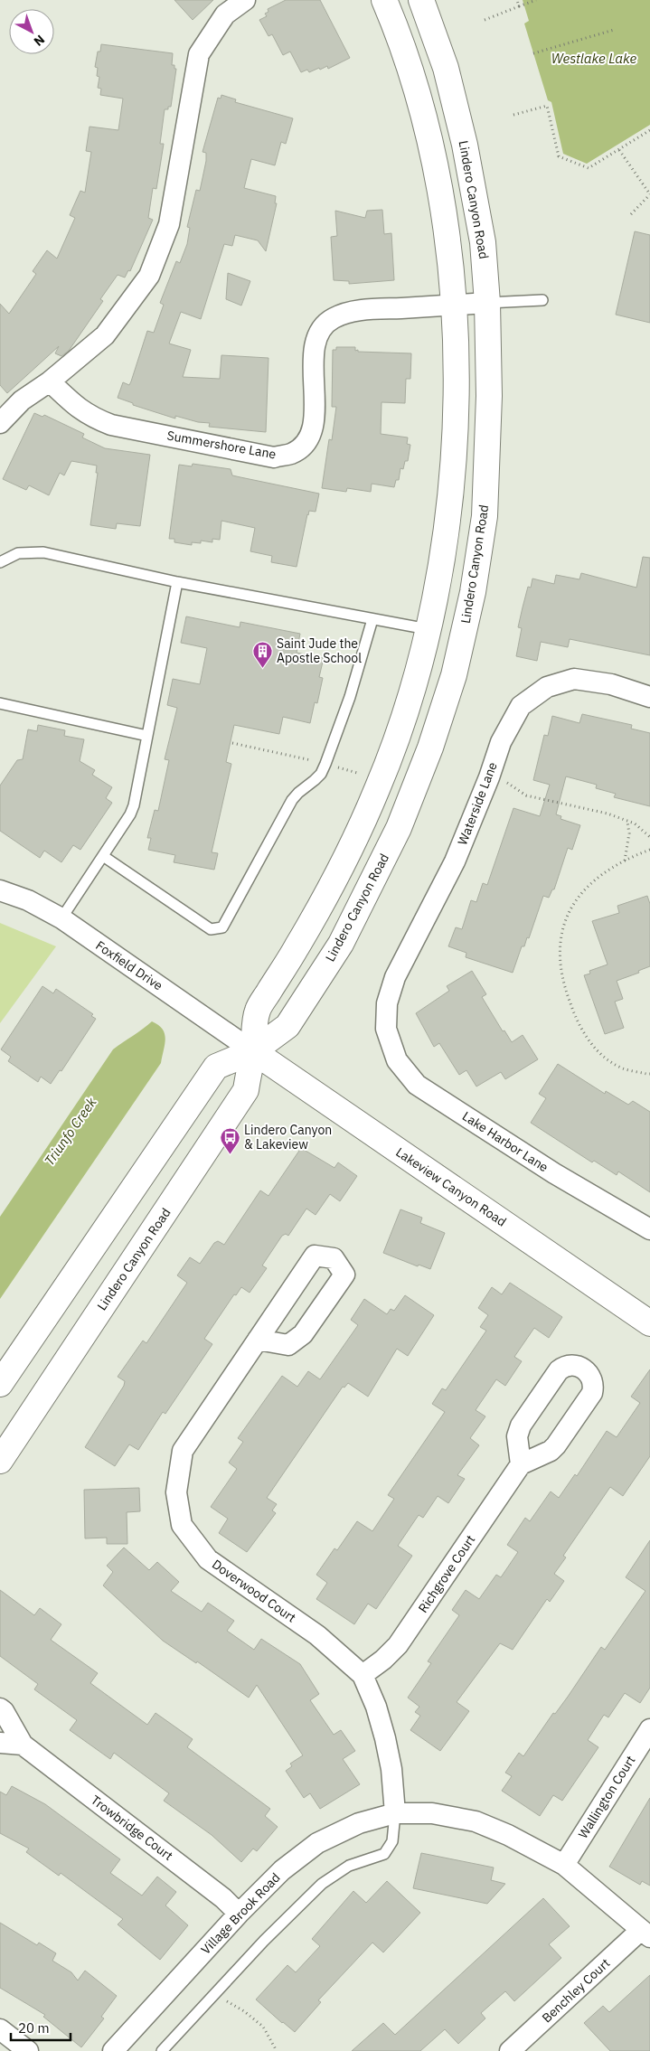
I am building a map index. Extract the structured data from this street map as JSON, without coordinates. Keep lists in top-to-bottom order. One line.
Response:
{"streets":{"street":["Lindero Canyon Road","Summershore Lane","Waterside Lane","Foxfield Drive","Lake Harbor Lane","Lakeview Canyon Road","Richgrove Court","Doverwood Court","Wallington Court","Trowbridge Court","Village Brook Road","Benchley Court"]},"crossings":[["Lindero Canyon Road","Summershore Lane"],["Lindero Canyon Road","Foxfield Drive"],["Lindero Canyon Road","Lakeview Canyon Road"],["Waterside Lane","Lake Harbor Lane"],["Foxfield Drive","Lakeview Canyon Road"],["Richgrove Court","Doverwood Court"],["Doverwood Court","Village Brook Road"],["Wallington Court","Village Brook Road"],["Trowbridge Court","Village Brook Road"],["Village Brook Road","Benchley Court"]],"water":["Westlake Lake","Triunfo Creek"],"places":{"building":["Saint Jude the Apostle School"],"bus stop":["Lindero Canyon & Lakeview"]},"scale_bar":"20 m","north":"bottom right"}
